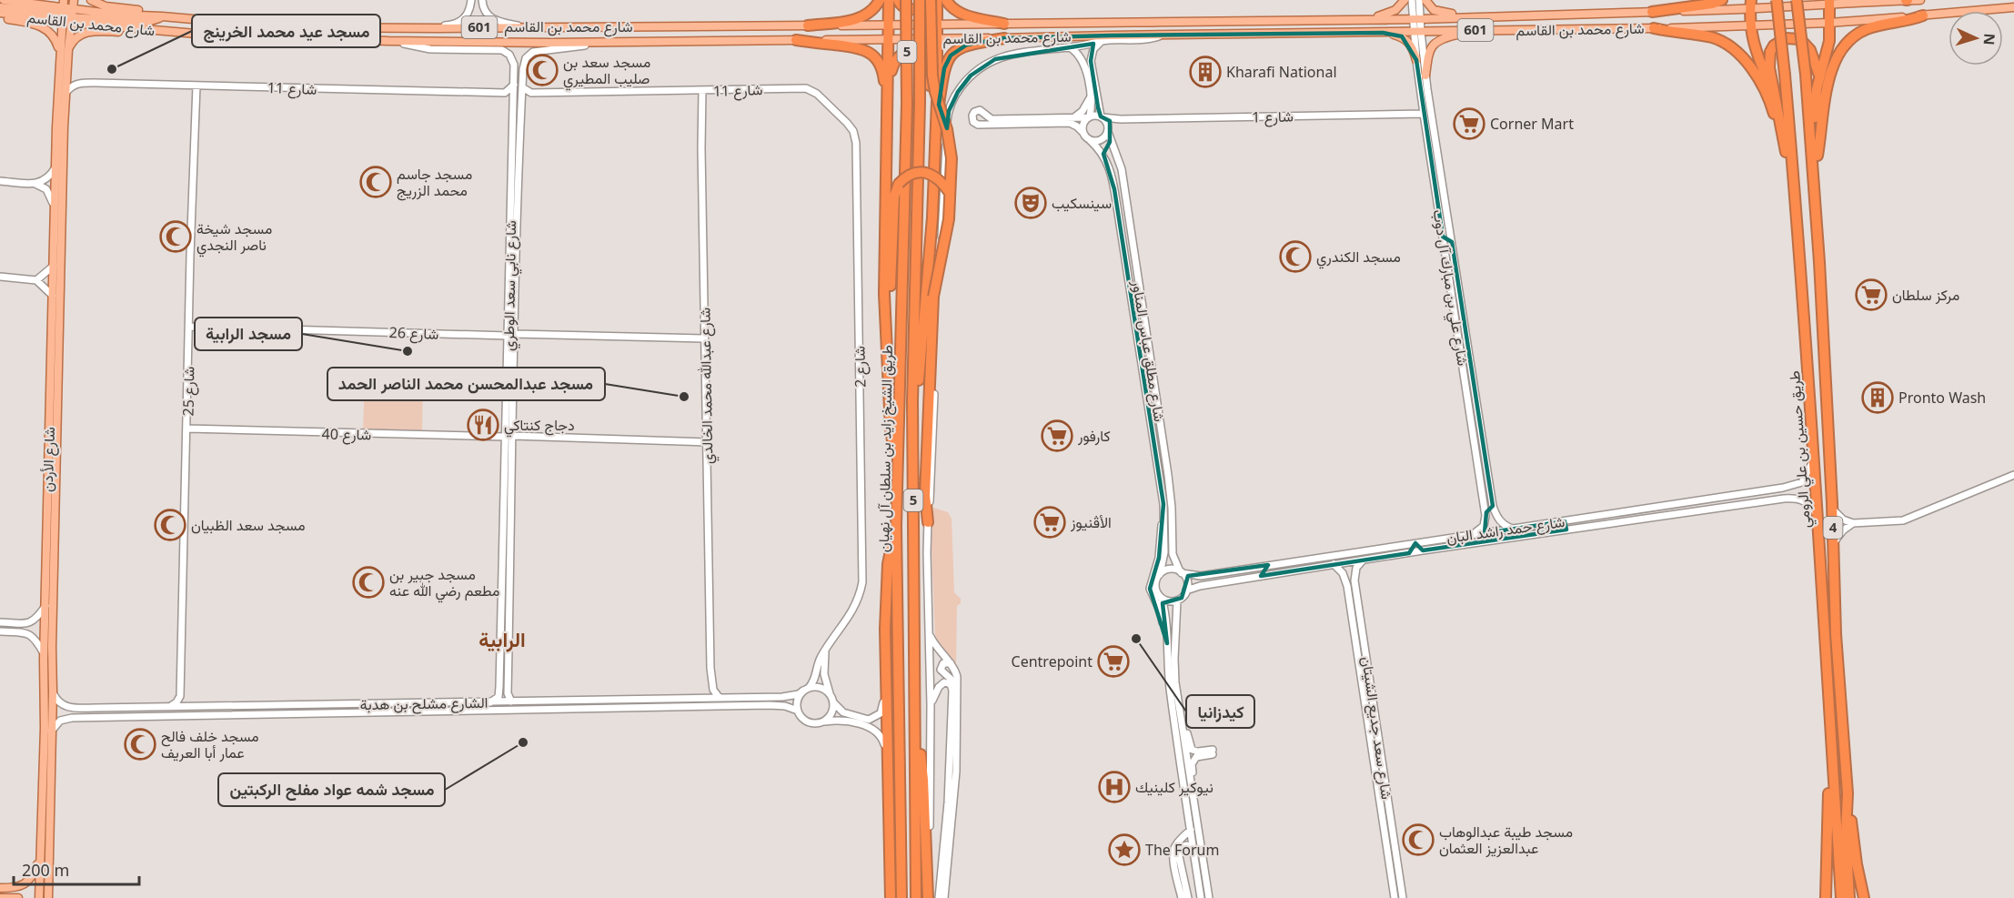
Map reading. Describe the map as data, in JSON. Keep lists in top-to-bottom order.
{
  "streets": {
    "highway": [
      "5",
      "طريق الشيخ زايد بن سلطان آل نهيان",
      "طريق حسين بن علي الرومي",
      "4"
    ],
    "main road": ["شارع محمد بن القاسم", "601", "شارع الأردن"],
    "street": [
      "شارع 11",
      "شارع 1",
      "شارع نابي سعد الوطري",
      "شارع علي بن مبارك آل دوب",
      "شارع 26",
      "شارع مطلق عباس المناور",
      "شارع 2",
      "شارع عبدالله محمد الخالدي",
      "شارع 25",
      "شارع 40",
      "شارع حمد راشد البان",
      "الشارع مشلح بن هدبة",
      "شارع سعد جديع الشيتان"
    ]
  },
  "crossings": [
    ["شارع محمد بن القاسم", "شارع نابي سعد الوطري"],
    ["شارع محمد بن القاسم", "شارع علي بن مبارك آل دوب"],
    ["شارع محمد بن القاسم", "شارع الأردن"],
    ["شارع 11", "شارع 2"],
    ["شارع 11", "شارع عبدالله محمد الخالدي"],
    ["شارع 11", "شارع 25"],
    ["شارع 1", "شارع علي بن مبارك آل دوب"],
    ["شارع 1", "شارع مطلق عباس المناور"],
    ["شارع نابي سعد الوطري", "شارع 26"],
    ["شارع نابي سعد الوطري", "شارع 40"],
    ["شارع نابي سعد الوطري", "الشارع مشلح بن هدبة"],
    ["شارع علي بن مبارك آل دوب", "شارع حمد راشد البان"],
    ["شارع 26", "شارع عبدالله محمد الخالدي"],
    ["شارع 26", "شارع 25"],
    ["شارع مطلق عباس المناور", "شارع حمد راشد البان"],
    ["شارع 2", "الشارع مشلح بن هدبة"],
    ["شارع عبدالله محمد الخالدي", "الشارع مشلح بن هدبة"],
    ["شارع 25", "شارع 40"],
    ["طريق حسين بن علي الرومي", "شارع حمد راشد البان"],
    ["شارع حمد راشد البان", "شارع سعد جديع الشيتان"]
  ],
  "districts": ["الرابية"],
  "places": {
    "other": [
      "مسجد عيد محمد الخرينج",
      "مسجد الرابية",
      "مسجد عبدالمحسن محمد الناصر الحمد",
      "كيدزانيا",
      "مسجد شمه عواد مفلح الركبتين"
    ],
    "mosque": [
      "مسجد سعد بن صليب المطيري",
      "مسجد جاسم محمد الزريج",
      "مسجد شيخة ناصر النجدي",
      "مسجد الكندري",
      "مسجد سعد الظبيان",
      "مسجد جبير بن مطعم رضي الله عنه",
      "مسجد خلف فالح عمار أبا العريف",
      "مسجد طيبة عبدالوهاب عبدالعزيز العثمان"
    ],
    "building": ["Kharafi National", "Pronto Wash"],
    "supermarket": [
      "Corner Mart",
      "مركز سلطان",
      "كارفور",
      "الأڤنيوز",
      "Centrepoint"
    ],
    "theatre": ["سينسكيب"],
    "restaurant": ["دجاج كنتاكي"],
    "hospital": ["نيوكير كلينيك"],
    "place": ["The Forum"]
  },
  "scale_bar": "200 m",
  "north": "right"
}
